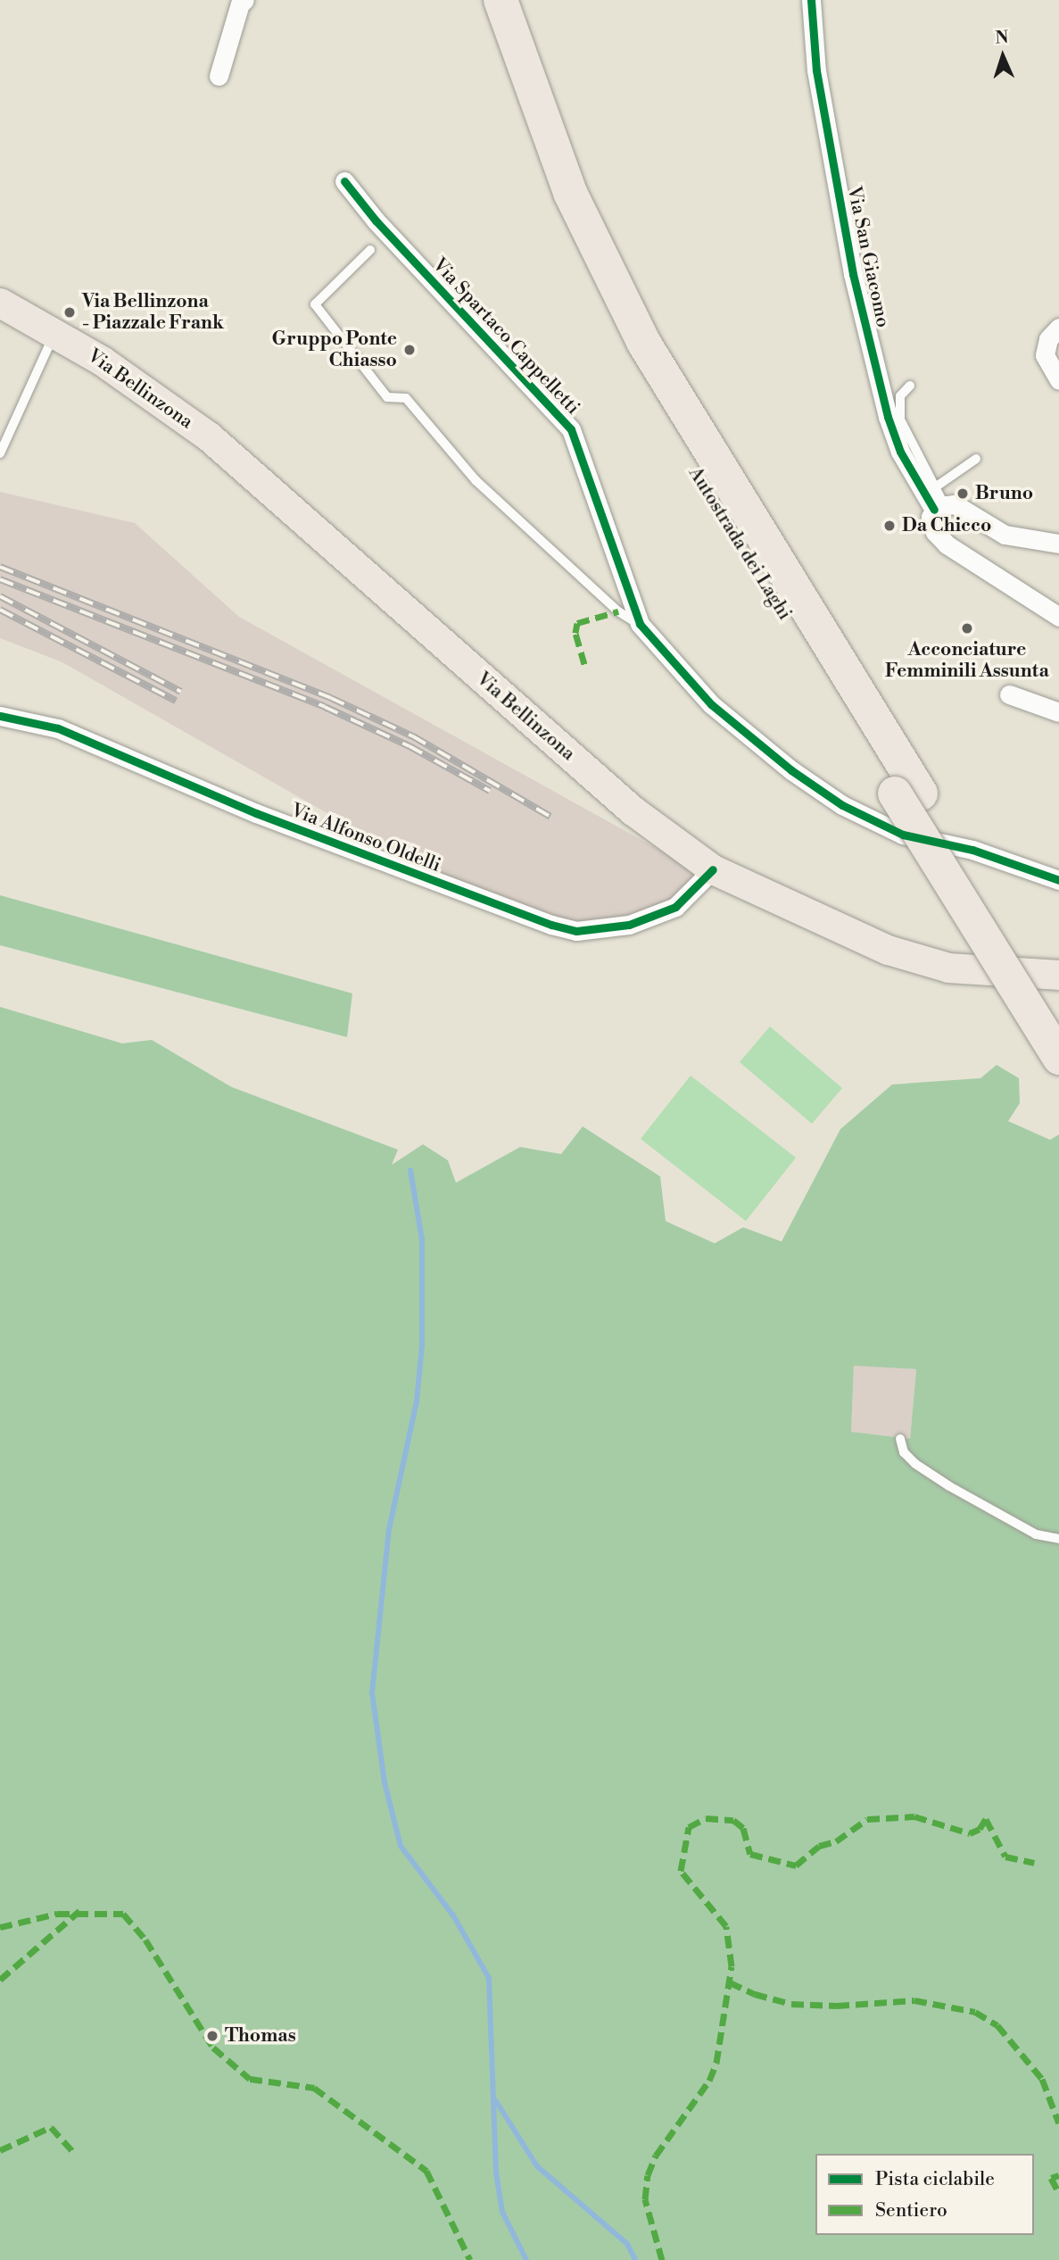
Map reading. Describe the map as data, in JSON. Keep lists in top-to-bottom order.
{
  "streets": {
    "highway": ["Autostrada dei Laghi"],
    "main road": ["Via Bellinzona"],
    "street": ["Via San Giacomo", "Via Spartaco Cappelletti", "Via Alfonso Oldelli"]
  },
  "crossings": [
    ["Via Bellinzona", "Via Alfonso Oldelli"]
  ],
  "places": [
    "Via Bellinzona - Piazzale Frank",
    "Gruppo Ponte Chiasso",
    "Bruno",
    "Da Chicco",
    "Acconciature Femminili Assunta",
    "Thomas"
  ],
  "legend": ["Pista ciclabile", "Sentiero"],
  "north": "top"
}
